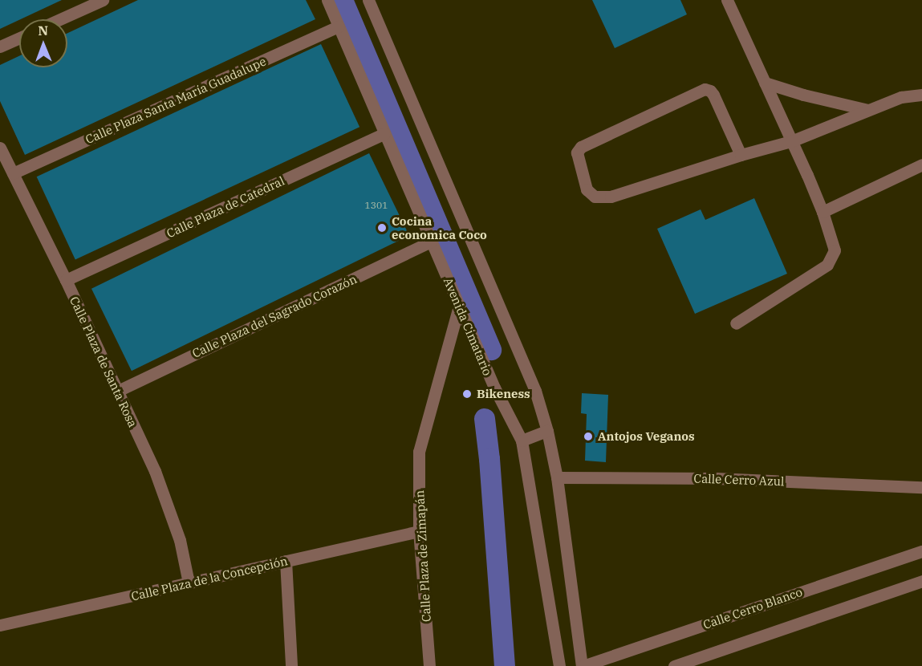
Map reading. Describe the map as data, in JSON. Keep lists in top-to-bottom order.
{
  "streets": {
    "street": [
      "Calle Plaza Santa María Guadalupe",
      "Calle Plaza de Catedral",
      "Calle Plaza del Sagrado Corazón",
      "Avenida Cimatario",
      "Calle Plaza de Santa Rosa",
      "Calle Cerro Azul",
      "Calle Plaza de Zimapán",
      "Calle Plaza de la Concepción",
      "Calle Cerro Blanco"
    ]
  },
  "crossings": [
    ["Calle Plaza Santa María Guadalupe", "Avenida Cimatario"],
    ["Calle Plaza Santa María Guadalupe", "Calle Plaza de Santa Rosa"],
    ["Calle Plaza de Catedral", "Avenida Cimatario"],
    ["Calle Plaza de Catedral", "Calle Plaza de Santa Rosa"],
    ["Calle Plaza del Sagrado Corazón", "Avenida Cimatario"],
    ["Calle Plaza del Sagrado Corazón", "Calle Plaza de Santa Rosa"],
    ["Avenida Cimatario", "Calle Plaza de Zimapán"],
    ["Calle Plaza de Santa Rosa", "Calle Plaza de la Concepción"],
    ["Calle Plaza de Zimapán", "Calle Plaza de la Concepción"]
  ],
  "places": ["Cocina economica Coco", "Bikeness", "Antojos Veganos"],
  "house_numbers": ["1301"],
  "north": "top"
}
